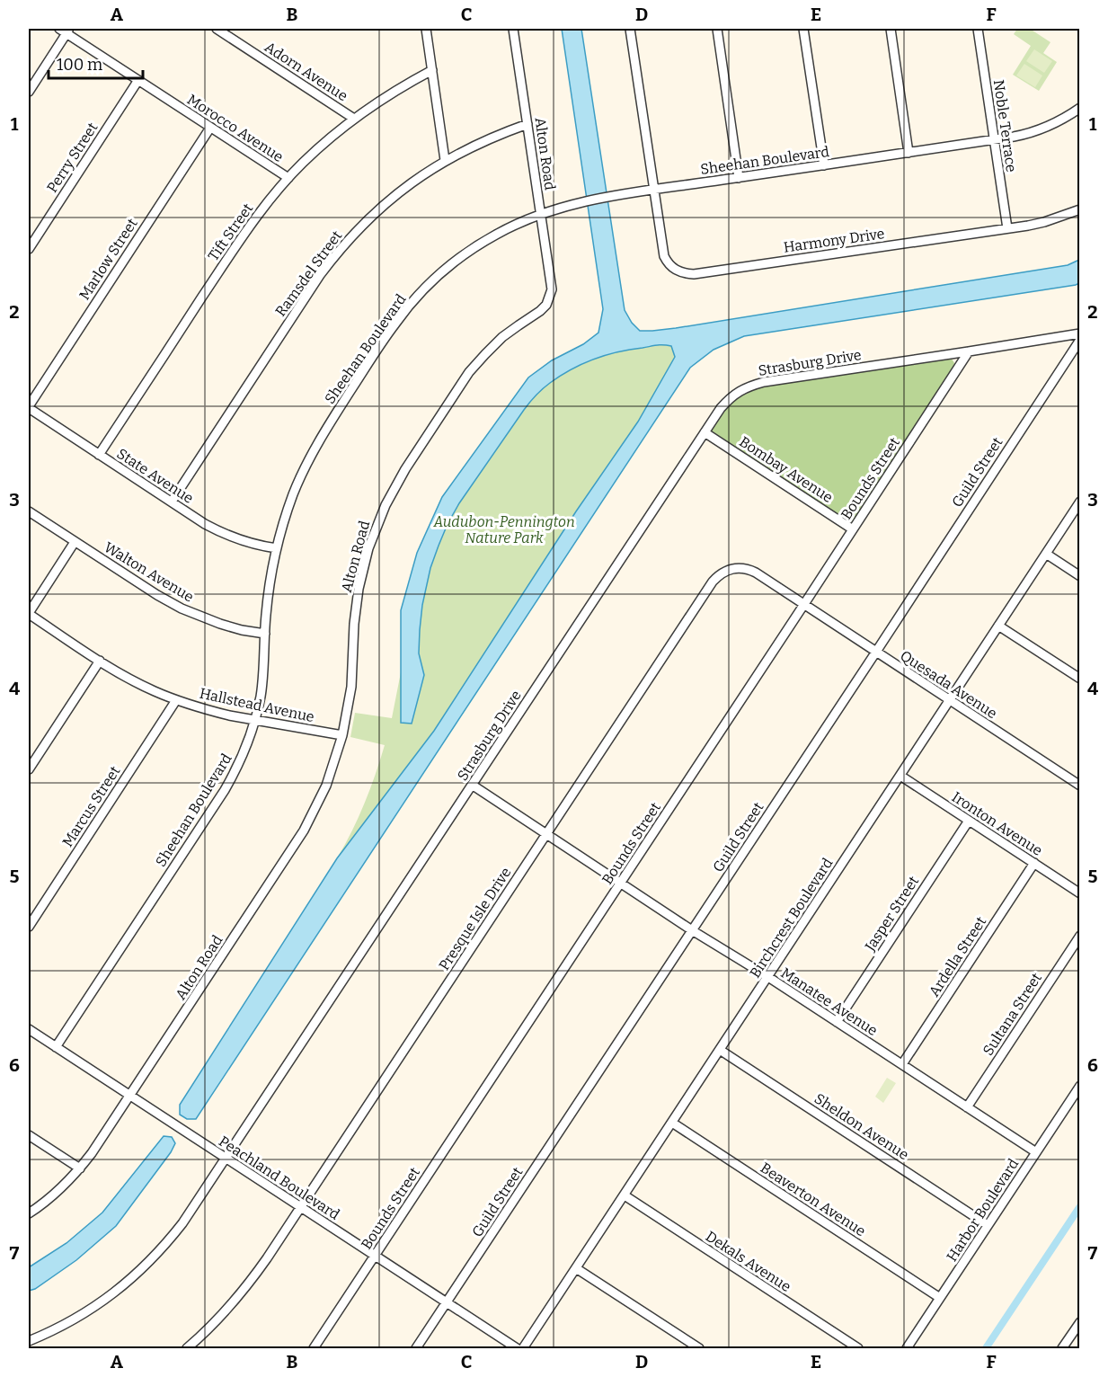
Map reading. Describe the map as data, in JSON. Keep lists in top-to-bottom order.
{
  "streets": {
    "street": [
      "Adorn Avenue",
      "Noble Terrace",
      "Morocco Avenue",
      "Alton Road",
      "Perry Street",
      "Sheehan Boulevard",
      "Tift Street",
      "Harmony Drive",
      "Marlow Street",
      "Ramsdel Street",
      "Strasburg Drive",
      "Bombay Avenue",
      "Guild Street",
      "State Avenue",
      "Bounds Street",
      "Walton Avenue",
      "Quesada Avenue",
      "Hallstead Avenue",
      "Marcus Street",
      "Ironton Avenue",
      "Jasper Street",
      "Birchcrest Boulevard",
      "Presque Isle Drive",
      "Ardella Street",
      "Manatee Avenue",
      "Sultana Street",
      "Sheldon Avenue",
      "Peachland Boulevard",
      "Beaverton Avenue",
      "Harbor Boulevard",
      "Dekals Avenue"
    ]
  },
  "crossings": [
    ["Adorn Avenue", "Tift Street"],
    ["Noble Terrace", "Sheehan Boulevard"],
    ["Noble Terrace", "Harmony Drive"],
    ["Morocco Avenue", "Perry Street"],
    ["Morocco Avenue", "Tift Street"],
    ["Morocco Avenue", "Marlow Street"],
    ["Alton Road", "Sheehan Boulevard"],
    ["Alton Road", "Ramsdel Street"],
    ["Alton Road", "Hallstead Avenue"],
    ["Alton Road", "Peachland Boulevard"],
    ["Sheehan Boulevard", "Harmony Drive"],
    ["Sheehan Boulevard", "State Avenue"],
    ["Sheehan Boulevard", "Walton Avenue"],
    ["Sheehan Boulevard", "Hallstead Avenue"],
    ["Sheehan Boulevard", "Peachland Boulevard"],
    ["Tift Street", "State Avenue"],
    ["Marlow Street", "State Avenue"],
    ["Ramsdel Street", "State Avenue"],
    ["Strasburg Drive", "Bombay Avenue"],
    ["Strasburg Drive", "Bounds Street"],
    ["Strasburg Drive", "Manatee Avenue"],
    ["Strasburg Drive", "Peachland Boulevard"],
    ["Bombay Avenue", "Bounds Street"],
    ["Guild Street", "Quesada Avenue"],
    ["Guild Street", "Manatee Avenue"],
    ["Guild Street", "Peachland Boulevard"],
    ["Bounds Street", "Quesada Avenue"],
    ["Bounds Street", "Presque Isle Drive"],
    ["Bounds Street", "Manatee Avenue"],
    ["Bounds Street", "Peachland Boulevard"],
    ["Quesada Avenue", "Birchcrest Boulevard"],
    ["Quesada Avenue", "Presque Isle Drive"],
    ["Hallstead Avenue", "Marcus Street"],
    ["Ironton Avenue", "Jasper Street"],
    ["Ironton Avenue", "Birchcrest Boulevard"],
    ["Ironton Avenue", "Ardella Street"],
    ["Jasper Street", "Manatee Avenue"],
    ["Birchcrest Boulevard", "Manatee Avenue"],
    ["Birchcrest Boulevard", "Sheldon Avenue"],
    ["Birchcrest Boulevard", "Beaverton Avenue"],
    ["Birchcrest Boulevard", "Dekals Avenue"],
    ["Presque Isle Drive", "Manatee Avenue"],
    ["Presque Isle Drive", "Peachland Boulevard"],
    ["Ardella Street", "Manatee Avenue"],
    ["Manatee Avenue", "Sultana Street"],
    ["Manatee Avenue", "Harbor Boulevard"],
    ["Sheldon Avenue", "Harbor Boulevard"],
    ["Beaverton Avenue", "Harbor Boulevard"]
  ],
  "parks": ["Audubon-Pennington Nature Park"],
  "scale_bar": "100 m",
  "grid": {
    "columns": [
      "A",
      "B",
      "C",
      "D",
      "E",
      "F"
    ],
    "rows": [
      "1",
      "2",
      "3",
      "4",
      "5",
      "6",
      "7"
    ]
  }
}
